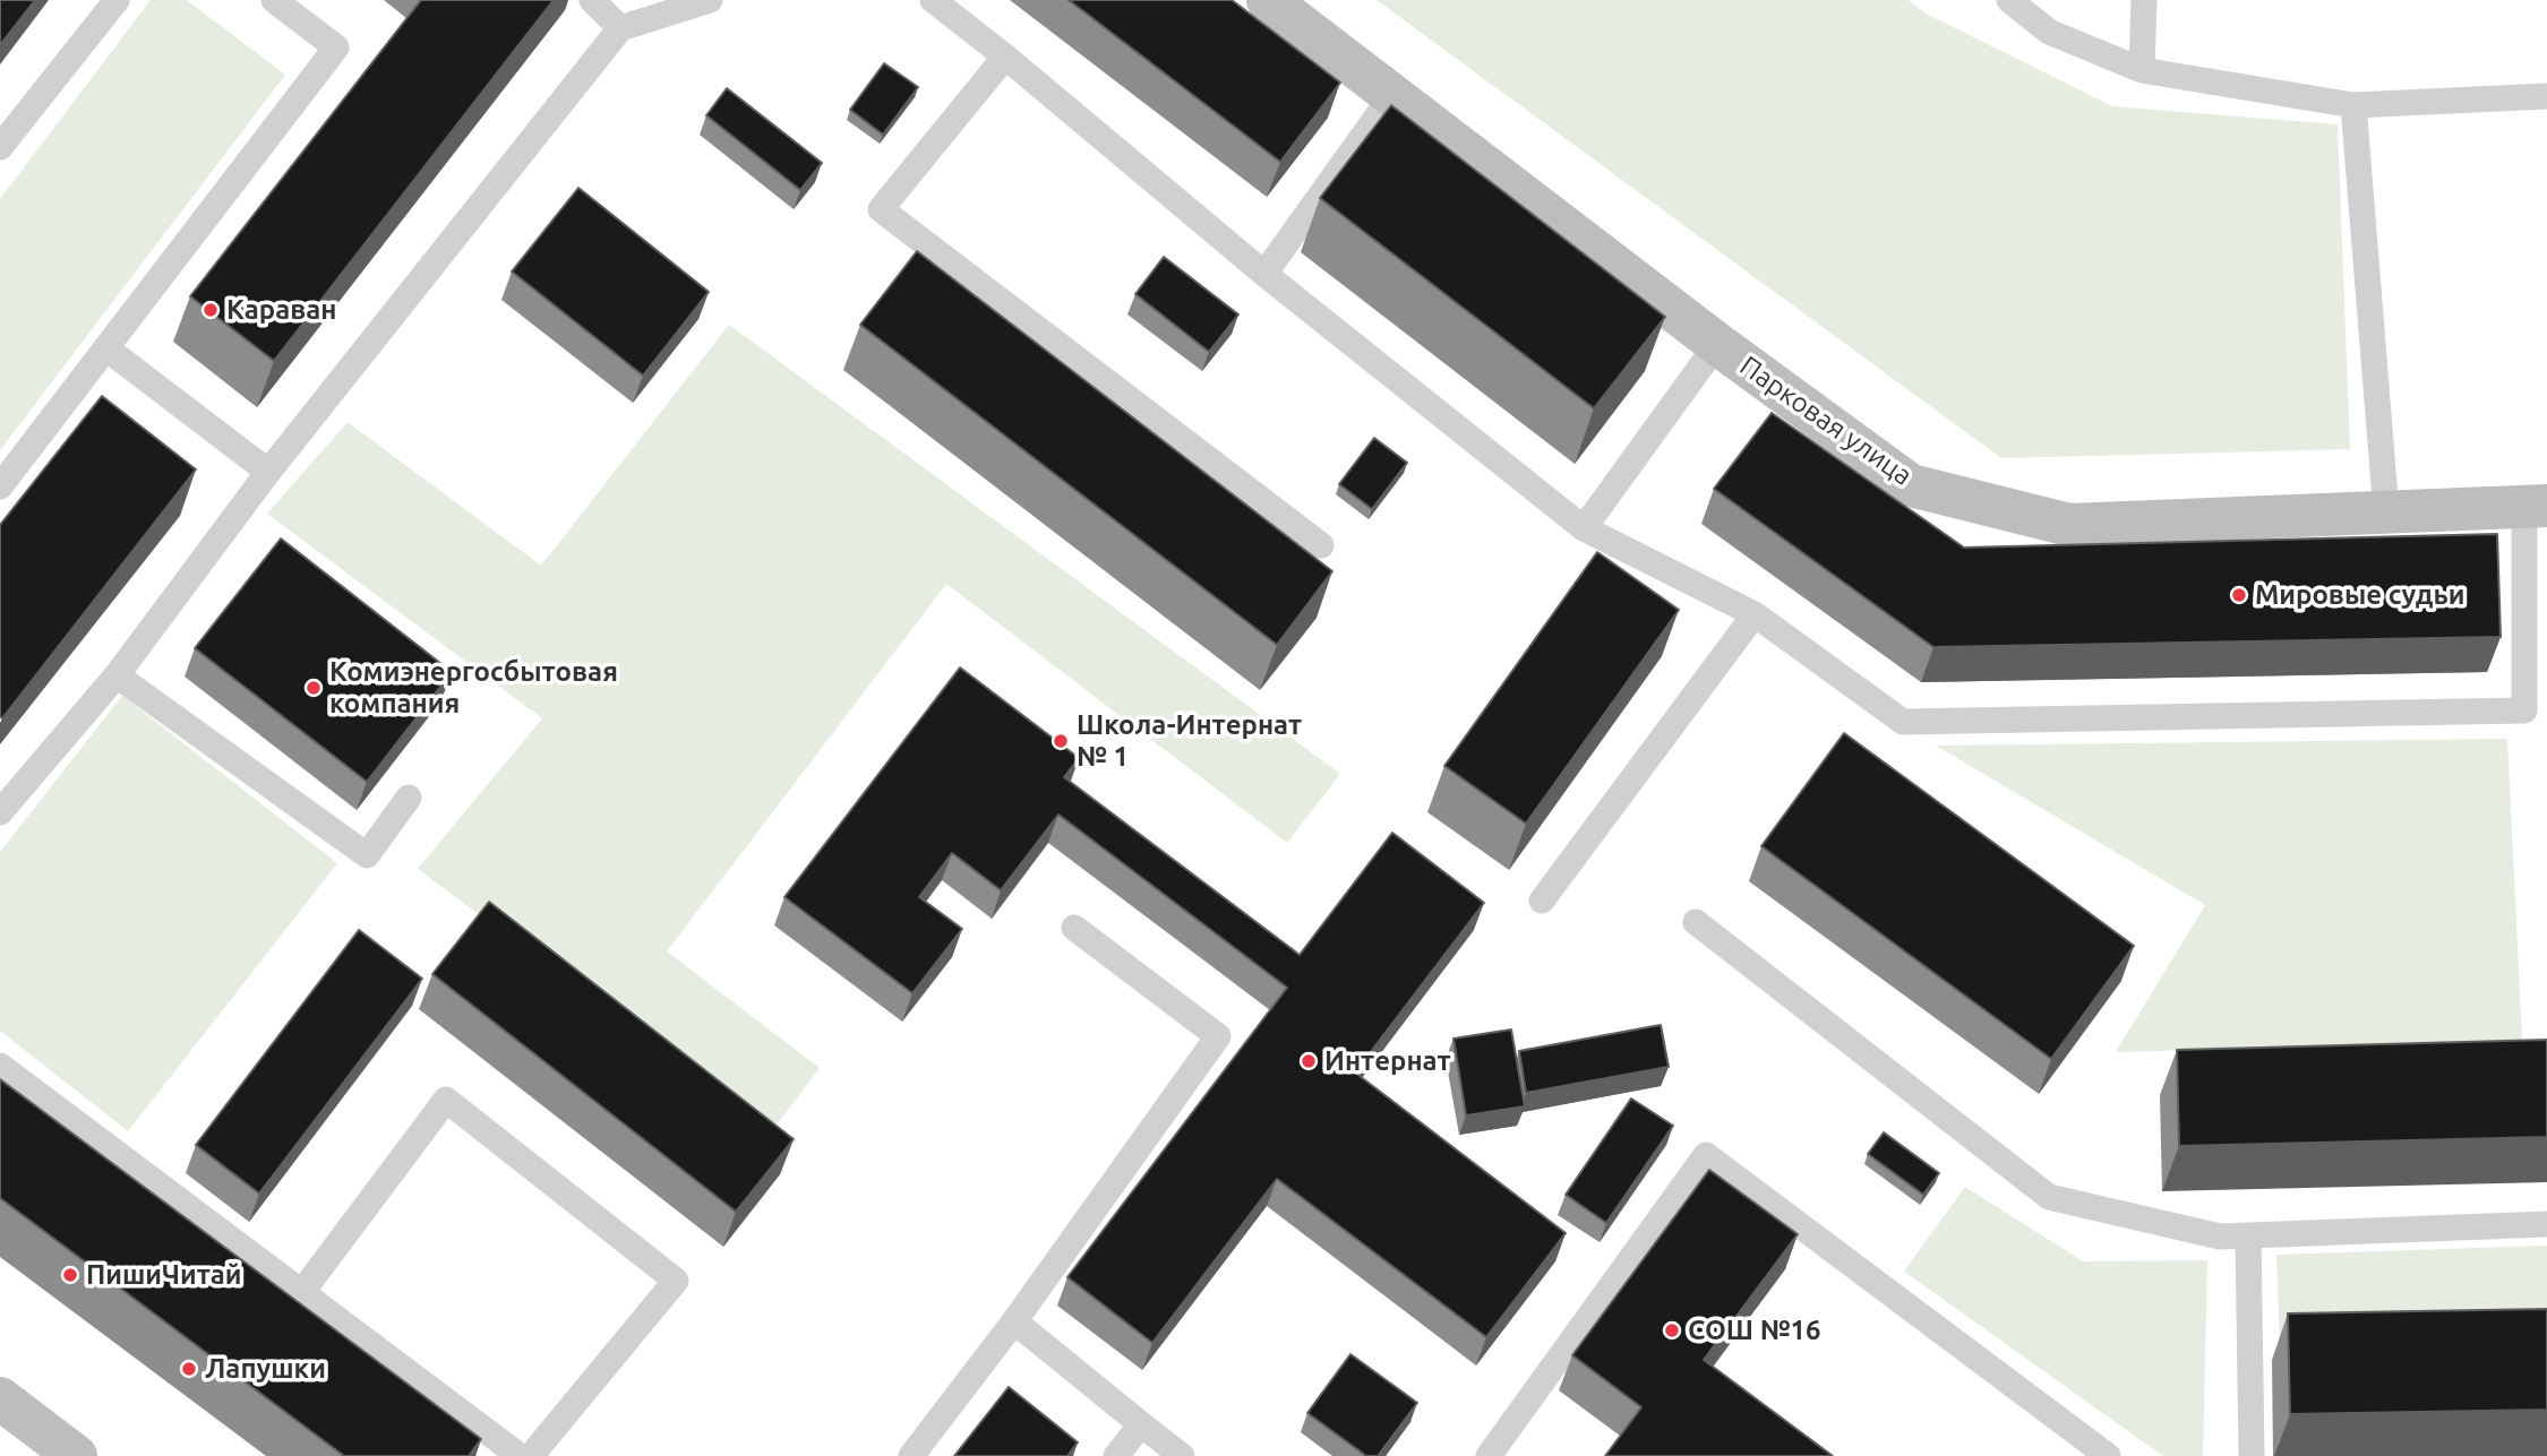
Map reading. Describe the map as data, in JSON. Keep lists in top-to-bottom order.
{
  "streets": {
    "street": ["Парковая улица"]
  },
  "places": [
    "Караван",
    "Мировые судьи",
    "Комиэнергосбытовая компания",
    "Школа-Интернат № 1",
    "Интернат",
    "ПишиЧитай",
    "СОШ №16",
    "Лапушки"
  ]
}
